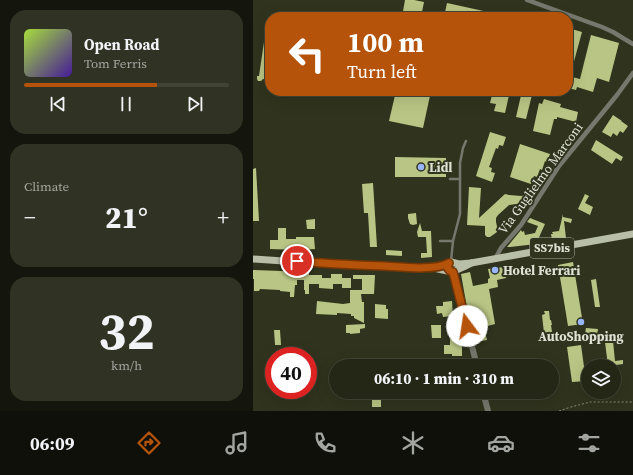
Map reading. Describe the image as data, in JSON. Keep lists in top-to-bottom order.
{
  "streets": {
    "main road": ["SS7bis"],
    "street": ["Via Guglielmo Marconi"]
  },
  "crossings": [
    ["Via Guglielmo Marconi", "SS7bis"]
  ],
  "places": ["Lidl", "Hotel Ferrari", "AutoShopping"],
  "page": {
    "turn": ["100 m", "Turn left"],
    "song": ["Open Road", "Tom Ferris"],
    "tile": [
      "Climate",
      ["32", "km/h"]
    ],
    "heat": ["−", "21°", "+"],
    "limit": "40",
    "trip": "06:10 · 1 min · 310 m",
    "tabs": "06:09"
  }
}
